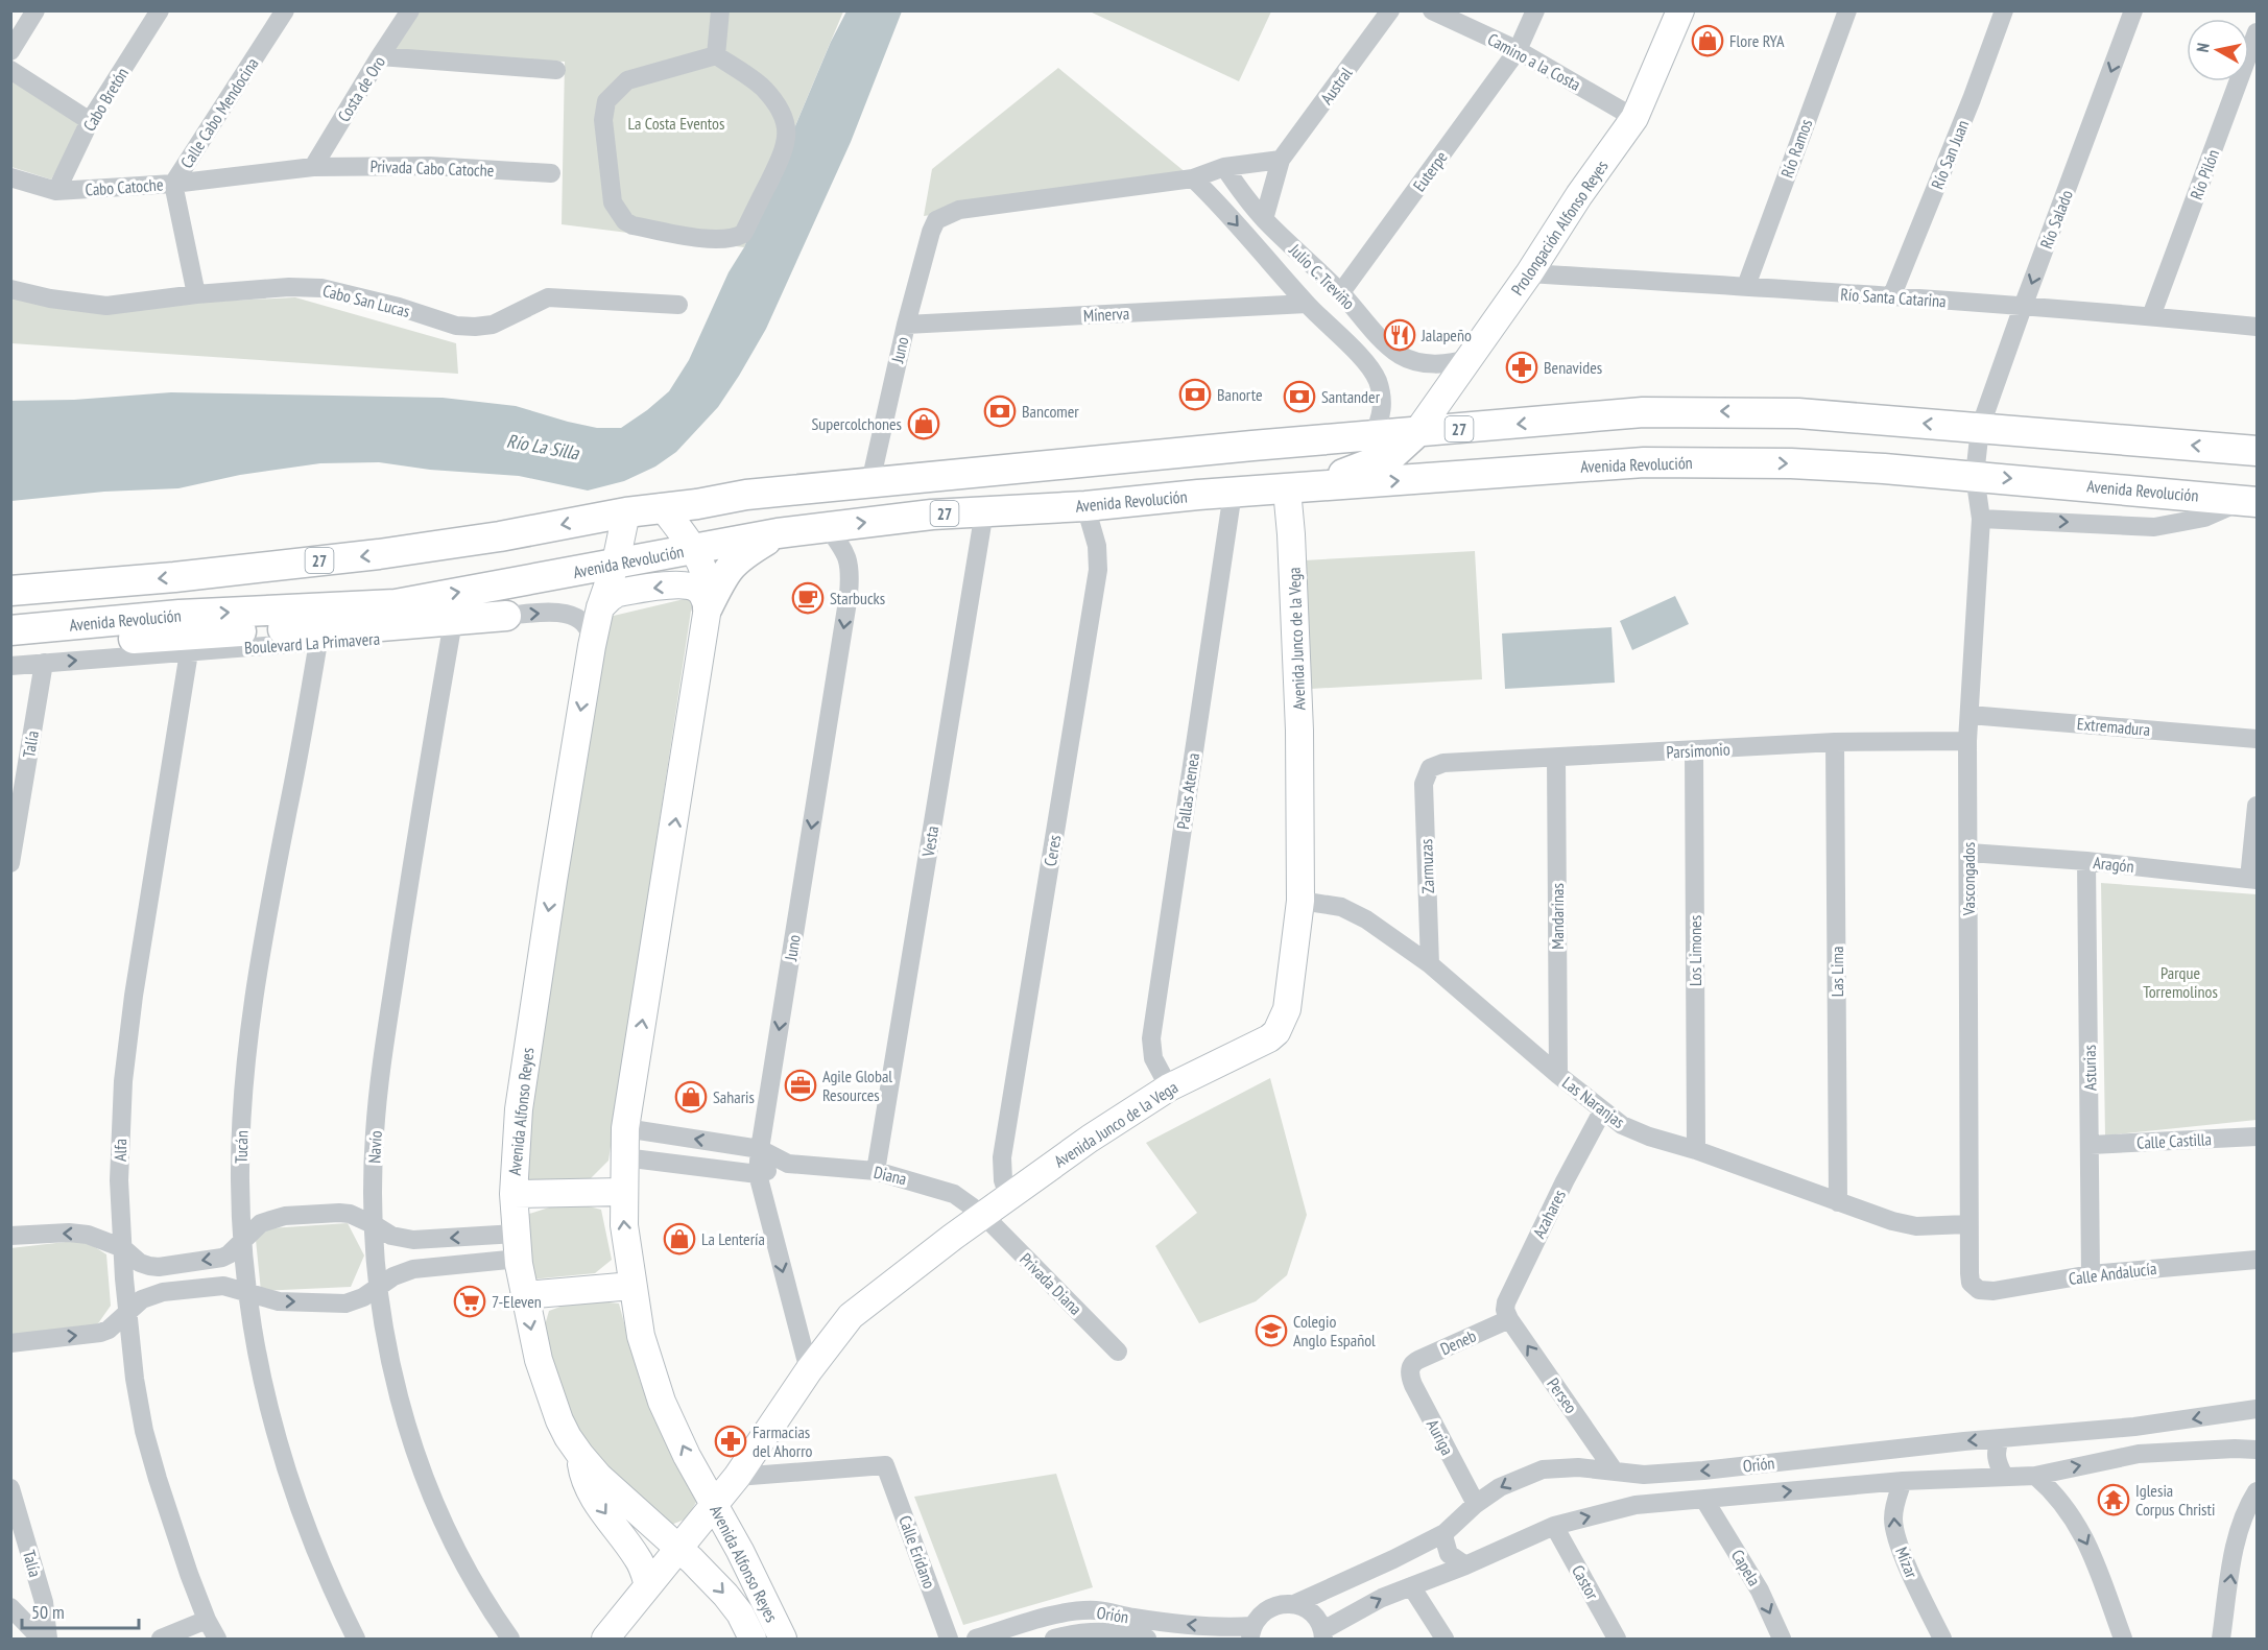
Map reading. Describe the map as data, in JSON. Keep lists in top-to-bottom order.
{
  "streets": {
    "main road": [
      "Prolongación Alfonso Reyes",
      "27",
      "Avenida Revolución",
      "Avenida Junco de la Vega",
      "Avenida Alfonso Reyes"
    ],
    "street": [
      "Camino a la Costa",
      "Austral",
      "Costa de Oro",
      "Cabo Bretón",
      "Calle Cabo Mendocina",
      "Río Ramos",
      "Río San Juan",
      "Privada Cabo Catoche",
      "Euterpe",
      "Río Pilón",
      "Cabo Catoche",
      "Río Salado",
      "Julio C. Treviño",
      "Río Santa Catarina",
      "Cabo San Lucas",
      "Minerva",
      "Juno",
      "Boulevard La Primavera",
      "Extremadura",
      "Talía",
      "Parsimonio",
      "Pallas Atenea",
      "Vesta",
      "Ceres",
      "Aragón",
      "Zarmuzas",
      "Vascongados",
      "Mandarinas",
      "Los Limones",
      "Las Lima",
      "Asturias",
      "Las Naranjas",
      "Calle Castilla",
      "Tucán",
      "Navío",
      "Alfa",
      "Diana",
      "Azahares",
      "Calle Andalucía",
      "Privada Diana",
      "Deneb",
      "Perseo",
      "Auriga",
      "Orión",
      "Calle Erídano",
      "Mizar",
      "Capela",
      "Castor"
    ]
  },
  "crossings": [
    ["Camino a la Costa", "Euterpe"],
    ["Camino a la Costa", "Prolongación Alfonso Reyes"],
    ["Austral", "Julio C. Treviño"],
    ["Costa de Oro", "Privada Cabo Catoche"],
    ["Costa de Oro", "Cabo Catoche"],
    ["Cabo Bretón", "Cabo Catoche"],
    ["Calle Cabo Mendocina", "Cabo Catoche"],
    ["Calle Cabo Mendocina", "Cabo San Lucas"],
    ["Río Ramos", "Río Santa Catarina"],
    ["Río San Juan", "Río Santa Catarina"],
    ["Privada Cabo Catoche", "Cabo Catoche"],
    ["Euterpe", "Julio C. Treviño"],
    ["Río Pilón", "Río Santa Catarina"],
    ["Río Salado", "Río Santa Catarina"],
    ["Río Salado", "27"],
    ["Río Salado", "Avenida Revolución"],
    ["Río Salado", "Vascongados"],
    ["Prolongación Alfonso Reyes", "Julio C. Treviño"],
    ["Prolongación Alfonso Reyes", "Río Santa Catarina"],
    ["Prolongación Alfonso Reyes", "27"],
    ["Julio C. Treviño", "Minerva"],
    ["Julio C. Treviño", "Juno"],
    ["Julio C. Treviño", "27"],
    ["Minerva", "Juno"],
    ["Juno", "27"],
    ["Juno", "Avenida Revolución"],
    ["Juno", "Avenida Junco de la Vega"],
    ["Juno", "Diana"],
    ["27", "Avenida Alfonso Reyes"],
    ["Avenida Revolución", "Avenida Junco de la Vega"],
    ["Avenida Revolución", "Pallas Atenea"],
    ["Avenida Revolución", "Vesta"],
    ["Avenida Revolución", "Ceres"],
    ["Avenida Revolución", "Vascongados"],
    ["Avenida Revolución", "Avenida Alfonso Reyes"],
    ["Avenida Junco de la Vega", "Pallas Atenea"],
    ["Avenida Junco de la Vega", "Ceres"],
    ["Avenida Junco de la Vega", "Las Naranjas"],
    ["Avenida Junco de la Vega", "Avenida Alfonso Reyes"],
    ["Avenida Junco de la Vega", "Diana"],
    ["Avenida Junco de la Vega", "Privada Diana"],
    ["Avenida Junco de la Vega", "Calle Erídano"],
    ["Boulevard La Primavera", "Talía"],
    ["Boulevard La Primavera", "Avenida Alfonso Reyes"],
    ["Boulevard La Primavera", "Tucán"],
    ["Boulevard La Primavera", "Navío"],
    ["Boulevard La Primavera", "Alfa"],
    ["Extremadura", "Vascongados"],
    ["Parsimonio", "Zarmuzas"],
    ["Parsimonio", "Vascongados"],
    ["Parsimonio", "Mandarinas"],
    ["Parsimonio", "Los Limones"],
    ["Parsimonio", "Las Lima"],
    ["Vesta", "Diana"],
    ["Aragón", "Vascongados"],
    ["Aragón", "Asturias"],
    ["Zarmuzas", "Las Naranjas"],
    ["Vascongados", "Las Naranjas"],
    ["Vascongados", "Calle Andalucía"],
    ["Mandarinas", "Las Naranjas"],
    ["Los Limones", "Las Naranjas"],
    ["Las Lima", "Las Naranjas"],
    ["Asturias", "Calle Castilla"],
    ["Asturias", "Calle Andalucía"],
    ["Las Naranjas", "Azahares"],
    ["Avenida Alfonso Reyes", "Diana"],
    ["Tucán", "Navío"],
    ["Diana", "Privada Diana"],
    ["Azahares", "Deneb"],
    ["Azahares", "Perseo"],
    ["Deneb", "Perseo"],
    ["Deneb", "Auriga"],
    ["Perseo", "Orión"],
    ["Auriga", "Orión"],
    ["Orión", "Mizar"],
    ["Orión", "Capela"],
    ["Orión", "Castor"]
  ],
  "one_way": [
    "Río Salado",
    "Juno",
    "Boulevard La Primavera",
    "Perseo",
    "Mizar",
    "Capela"
  ],
  "water": ["Río La Silla"],
  "parks": ["La Costa Eventos", "Parque Torremolinos"],
  "places": {
    "shop": [
      "Flore RYA",
      "Supercolchones",
      "Saharis",
      "La Lentería"
    ],
    "restaurant": ["Jalapeño"],
    "pharmacy": ["Benavides", "Farmacias del Ahorro"],
    "bank": ["Banorte", "Santander", "Bancomer"],
    "cafe": ["Starbucks"],
    "office": ["Agile Global Resources"],
    "supermarket": ["7-Eleven"],
    "school or university": ["Colegio Anglo Español"],
    "temple": ["Iglesia Corpus Christi"]
  },
  "scale_bar": "50 m",
  "north": "left"
}
